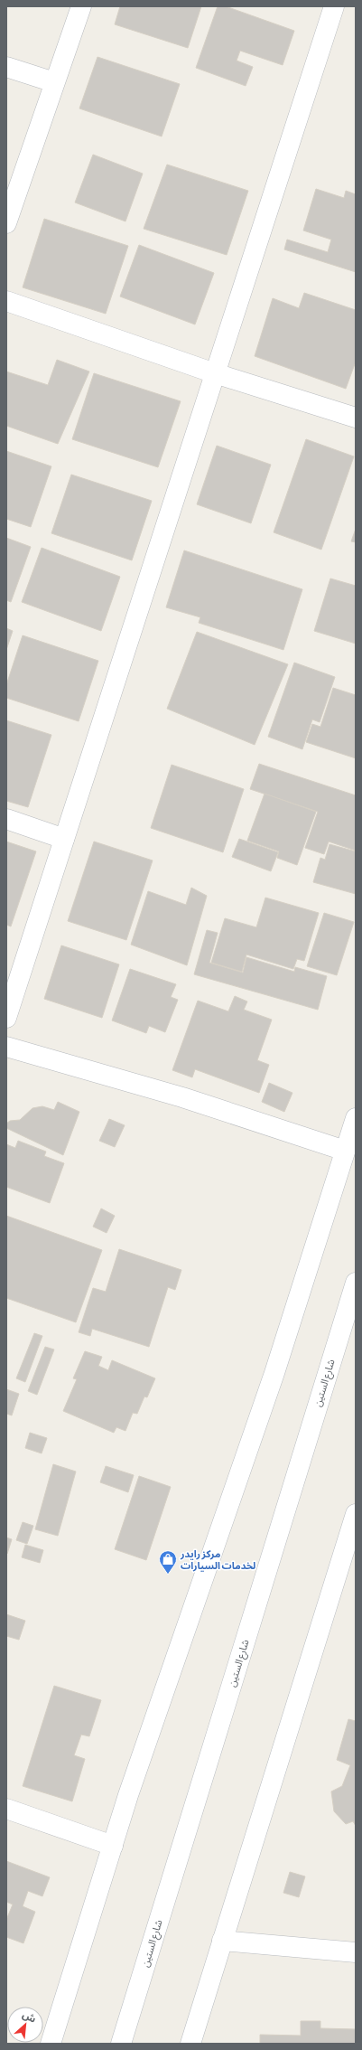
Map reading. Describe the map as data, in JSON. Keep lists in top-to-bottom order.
{
  "streets": {
    "street": ["شارع الستين"]
  },
  "places": {
    "shop": ["مركز رايدر لخدمات السيارات"]
  },
  "north": "top right"
}
